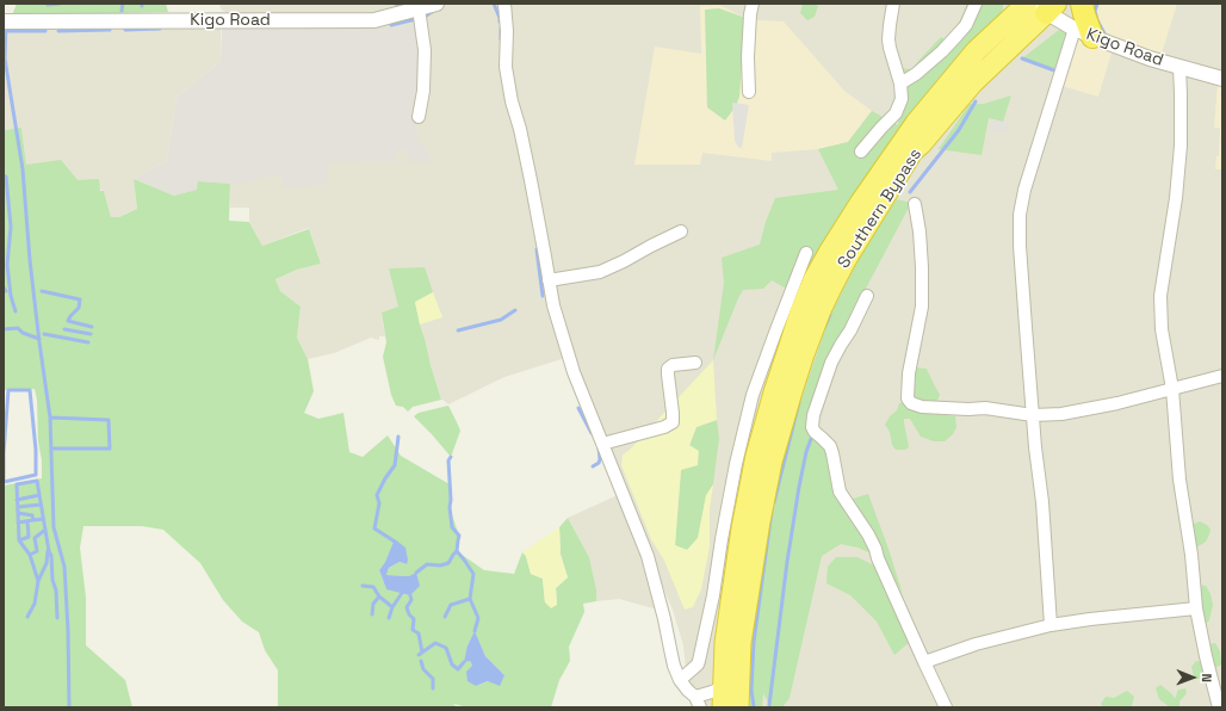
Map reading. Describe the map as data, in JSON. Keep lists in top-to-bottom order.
{
  "streets": {
    "highway": ["Southern Bypass"],
    "street": ["Kigo Road"]
  },
  "crossings": [
    ["Kigo Road", "Southern Bypass"]
  ],
  "north": "right"
}
